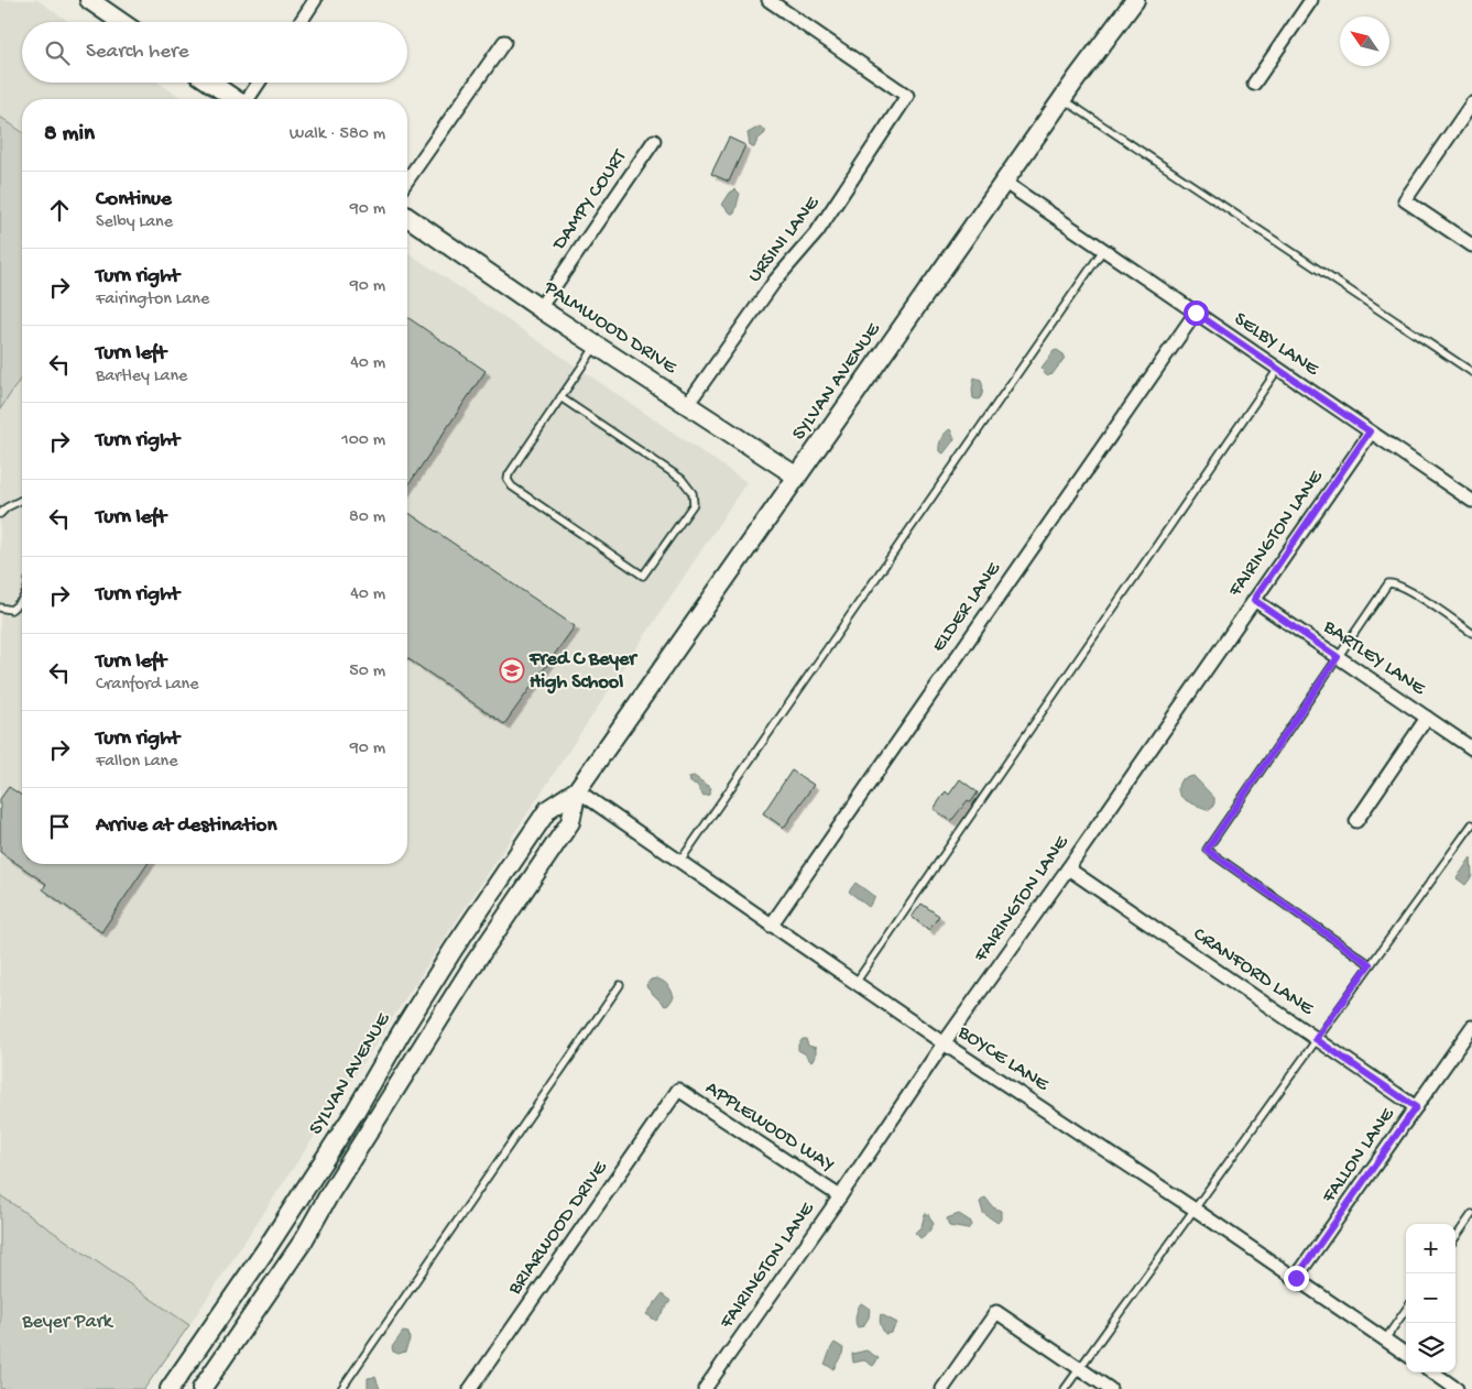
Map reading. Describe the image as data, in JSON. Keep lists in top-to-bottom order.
{
  "streets": {
    "main road": ["PALMWOOD DRIVE", "SYLVAN AVENUE"],
    "street": [
      "DAMPY COURT",
      "URSINI LANE",
      "SELBY LANE",
      "FAIRINGTON LANE",
      "ELDER LANE",
      "BARTLEY LANE",
      "CRANFORD LANE",
      "BOYCE LANE",
      "APPLEWOOD WAY",
      "FALLON LANE",
      "BRIARWOOD DRIVE"
    ]
  },
  "crossings": [
    ["DAMPY COURT", "PALMWOOD DRIVE"],
    ["URSINI LANE", "PALMWOOD DRIVE"],
    ["PALMWOOD DRIVE", "SYLVAN AVENUE"],
    ["SELBY LANE", "SYLVAN AVENUE"],
    ["SELBY LANE", "FAIRINGTON LANE"],
    ["SELBY LANE", "ELDER LANE"],
    ["SYLVAN AVENUE", "BOYCE LANE"],
    ["FAIRINGTON LANE", "BARTLEY LANE"],
    ["FAIRINGTON LANE", "CRANFORD LANE"],
    ["FAIRINGTON LANE", "BOYCE LANE"],
    ["FAIRINGTON LANE", "APPLEWOOD WAY"],
    ["ELDER LANE", "BOYCE LANE"],
    ["CRANFORD LANE", "FALLON LANE"],
    ["BOYCE LANE", "FALLON LANE"],
    ["APPLEWOOD WAY", "BRIARWOOD DRIVE"]
  ],
  "parks": ["Beyer Park"],
  "places": {
    "school or university": ["Fred C Beyer High School"]
  },
  "north": "top left",
  "page": {
    "search": "Search here",
    "heading": ["8 min", "Walk · 580 m"],
    "list": [
      ["Continue", "Selby Lane", "90 m"],
      ["Turn right", "Fairington Lane", "90 m"],
      ["Turn left", "Bartley Lane", "40 m"],
      ["Turn right", "100 m"],
      ["Turn left", "80 m"],
      ["Turn right", "40 m"],
      ["Turn left", "Cranford Lane", "50 m"],
      ["Turn right", "Fallon Lane", "90 m"],
      "Arrive at destination"
    ],
    "map_buttons": ["+", "−"]
  }
}
